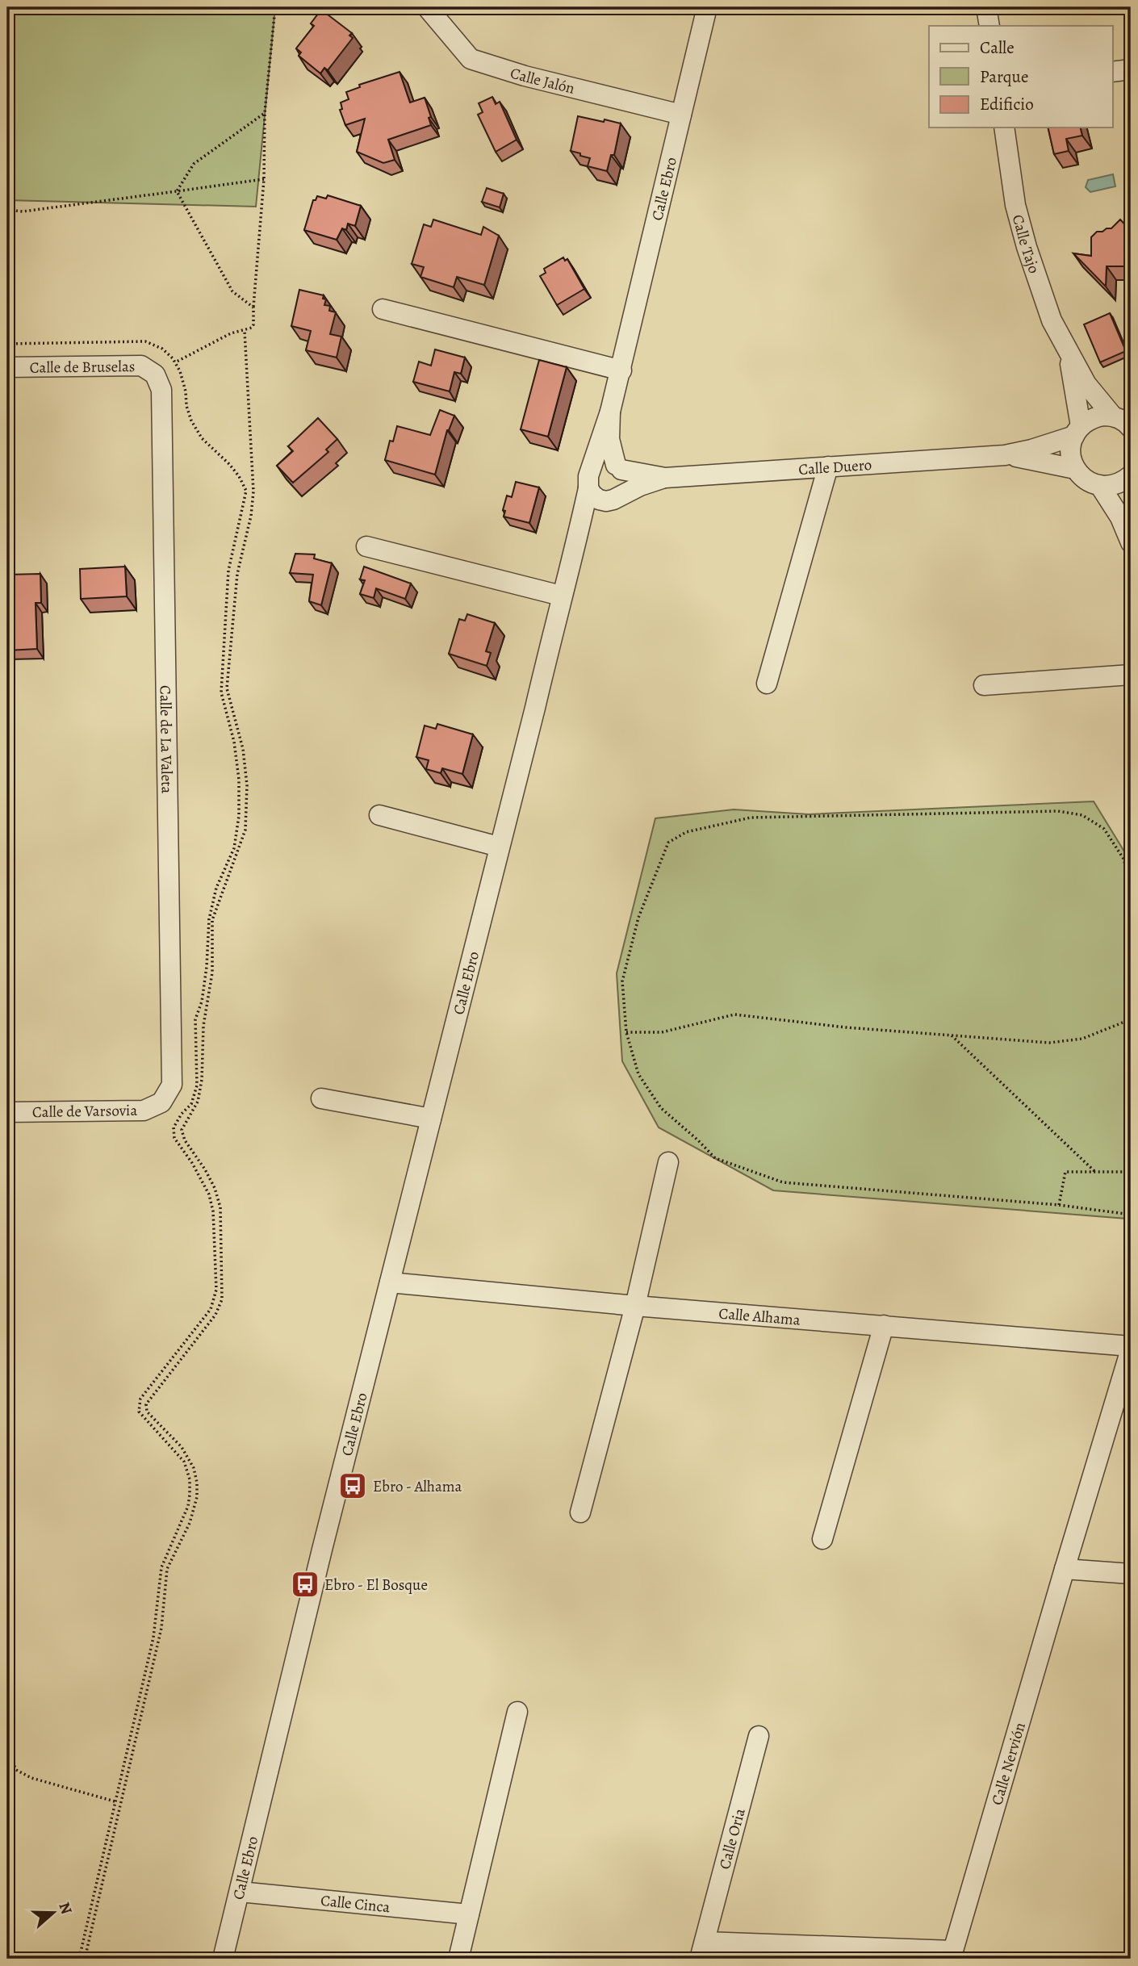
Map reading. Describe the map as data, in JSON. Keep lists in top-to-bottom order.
{
  "streets": {
    "street": [
      "Calle Jalón",
      "Calle Ebro",
      "Calle Tajo",
      "Calle de Bruselas",
      "Calle Duero",
      "Calle de La Valeta",
      "Calle de Varsovia",
      "Calle Alhama",
      "Calle Nervión",
      "Calle Oria",
      "Calle Cinca"
    ]
  },
  "crossings": [
    ["Calle Jalón", "Calle Ebro"],
    ["Calle Ebro", "Calle Duero"],
    ["Calle Ebro", "Calle Alhama"],
    ["Calle Ebro", "Calle Cinca"],
    ["Calle Tajo", "Calle Duero"],
    ["Calle de Bruselas", "Calle de La Valeta"],
    ["Calle de La Valeta", "Calle de Varsovia"],
    ["Calle Alhama", "Calle Nervión"],
    ["Calle Nervión", "Calle Oria"]
  ],
  "places": {
    "bus stop": ["Ebro - Alhama", "Ebro - El Bosque"]
  },
  "legend": ["Calle", "Parque", "Edificio"],
  "north": "right"
}
